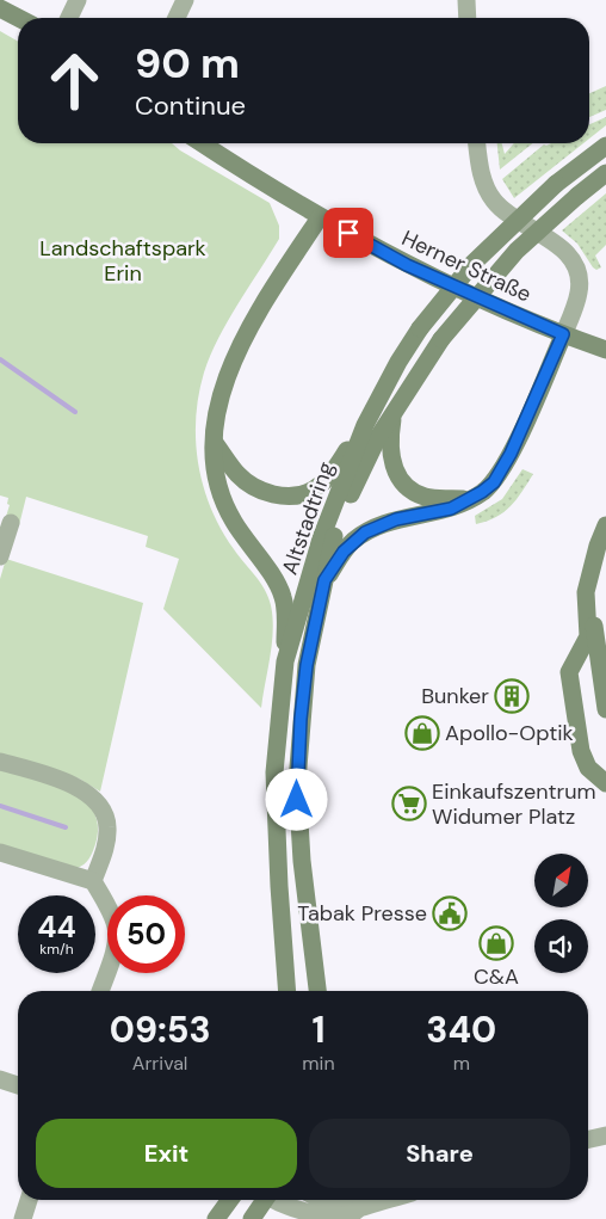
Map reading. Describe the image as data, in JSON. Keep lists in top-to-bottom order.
{
  "streets": {
    "main road": ["Herner Straße", "Altstadtring"]
  },
  "parks": ["Landschaftspark Erin"],
  "places": {
    "building": ["Bunker"],
    "shop": ["Apollo-Optik", "C&A"],
    "supermarket": ["Einkaufszentrum Widumer Platz"],
    "public building": ["Tabak Presse"]
  },
  "north": "top right",
  "page": {
    "turn": ["90 m", "Continue"],
    "speed": "44 km/h",
    "limit": "50",
    "eta": [
      "09:53",
      "Arrival",
      "1",
      "min",
      "340",
      "m"
    ],
    "buttons": ["Exit", "Share"]
  }
}
